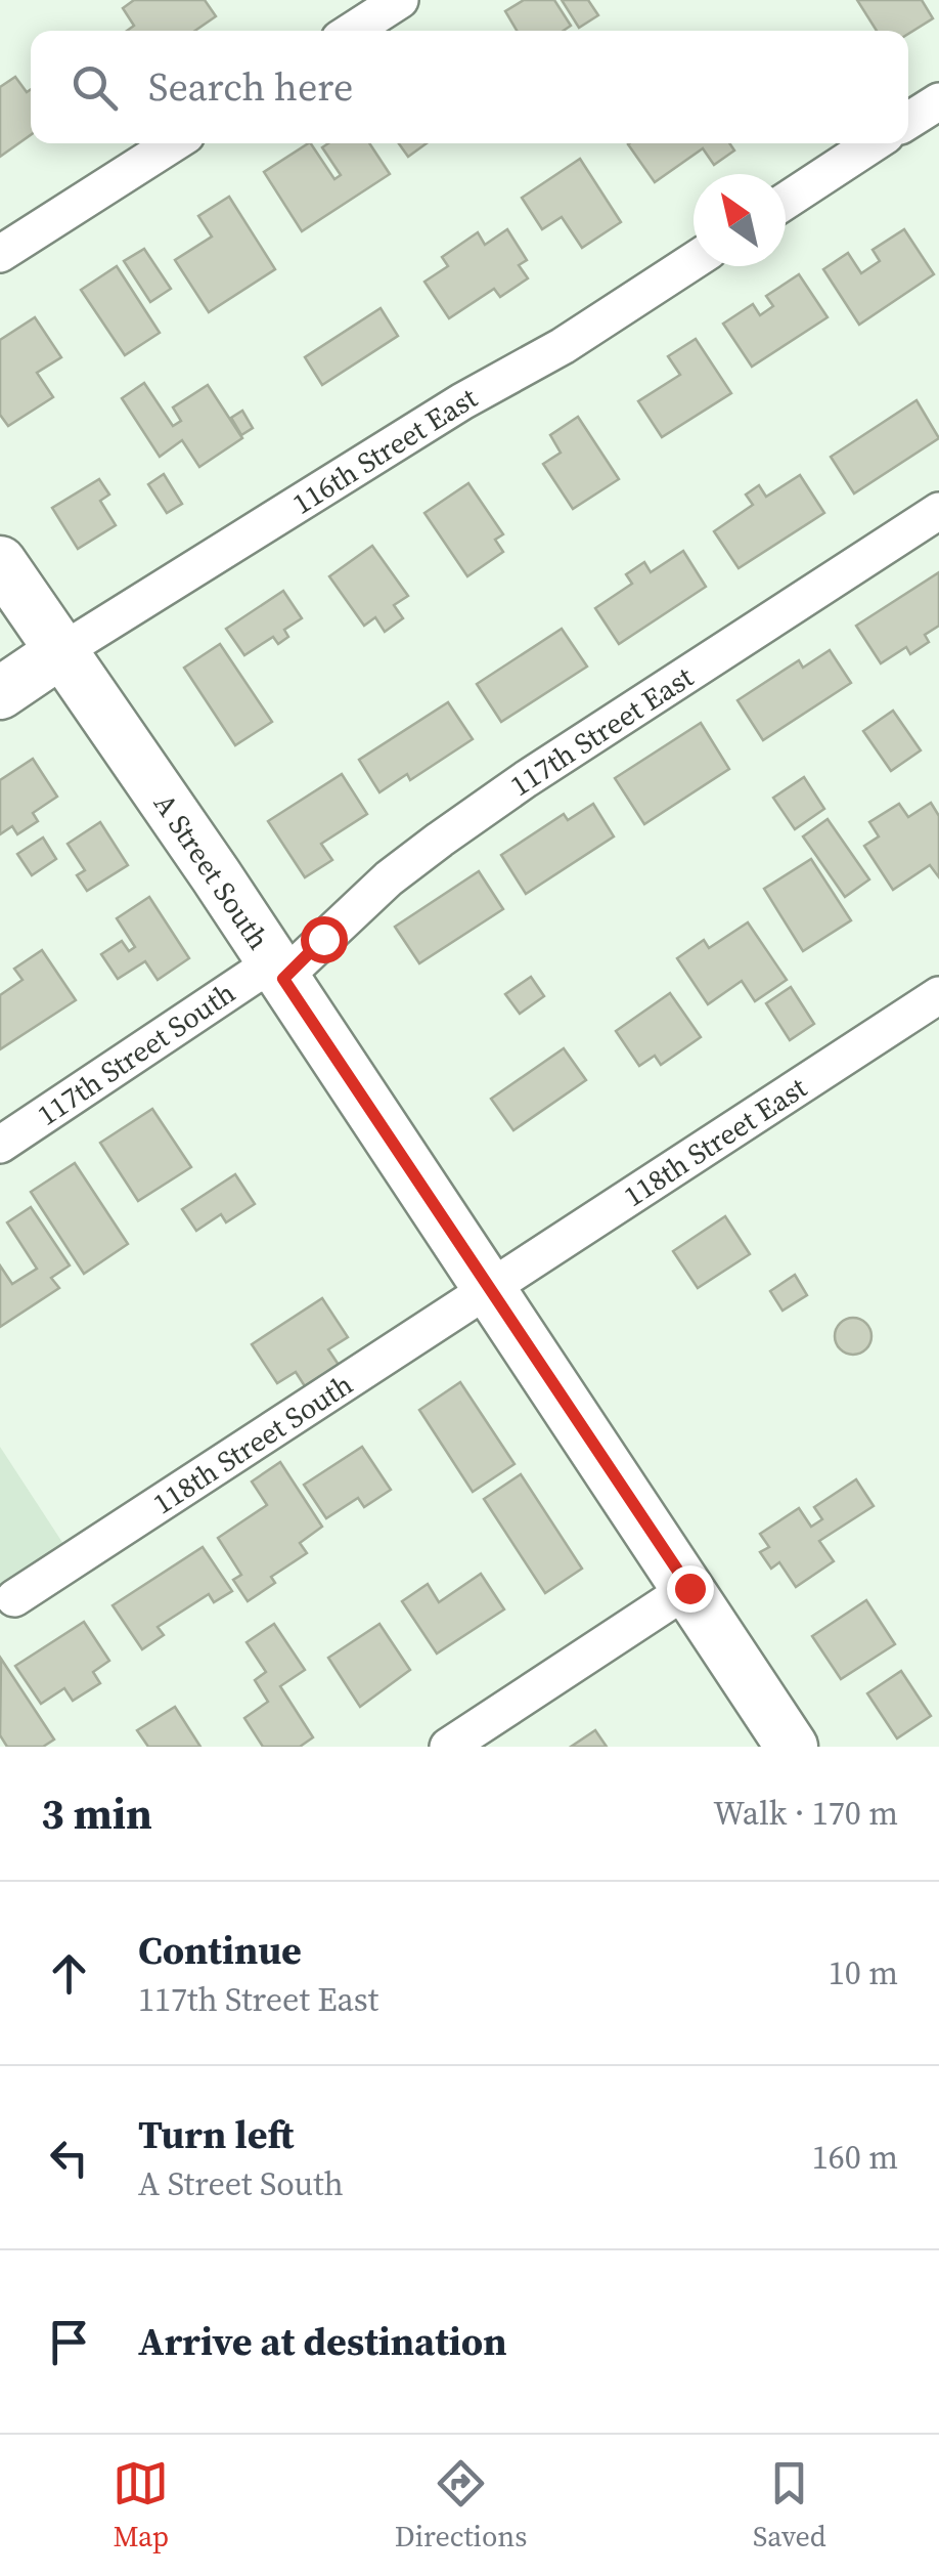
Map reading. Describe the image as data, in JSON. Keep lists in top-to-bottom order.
{
  "streets": {
    "street": [
      "116th Street East",
      "117th Street East",
      "A Street South",
      "117th Street South",
      "118th Street East",
      "118th Street South"
    ]
  },
  "crossings": [
    ["116th Street East", "A Street South"],
    ["117th Street East", "A Street South"],
    ["117th Street East", "117th Street South"],
    ["A Street South", "117th Street South"],
    ["A Street South", "118th Street East"],
    ["A Street South", "118th Street South"],
    ["118th Street East", "118th Street South"]
  ],
  "north": "top left",
  "page": {
    "search": "Search here",
    "heading": ["3 min", "Walk · 170 m"],
    "list": [
      ["Continue", "117th Street East", "10 m"],
      ["Turn left", "A Street South", "160 m"],
      "Arrive at destination"
    ],
    "nav": ["Map", "Directions", "Saved"]
  }
}
